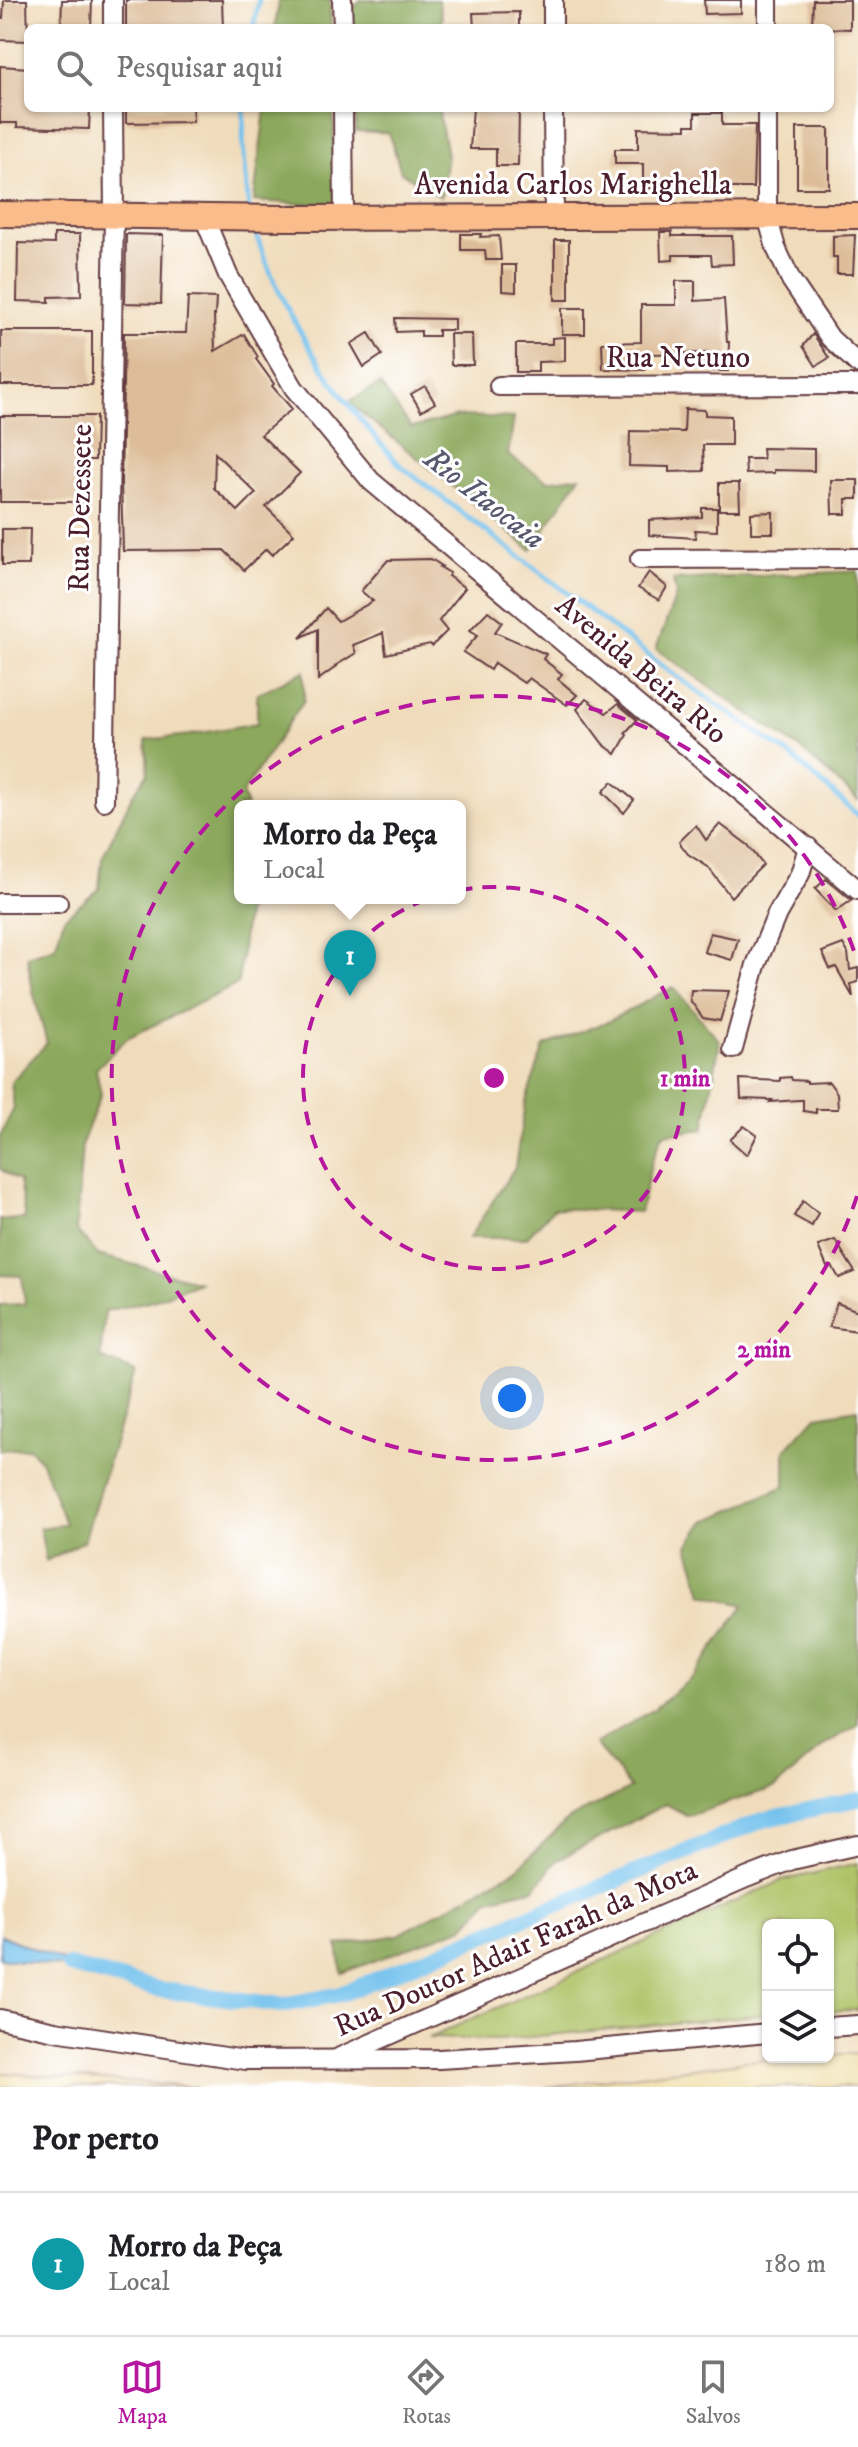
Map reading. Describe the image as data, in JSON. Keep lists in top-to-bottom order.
{
  "streets": {
    "main road": ["Avenida Carlos Marighella"],
    "street": [
      "Rua Netuno",
      "Rua Dezessete",
      "Avenida Beira Rio",
      "Rua Doutor Adair Farah da Mota"
    ]
  },
  "crossings": [
    ["Avenida Carlos Marighella", "Rua Dezessete"],
    ["Avenida Carlos Marighella", "Avenida Beira Rio"]
  ],
  "water": ["Rio Itaocaia"],
  "page": {
    "search": "Pesquisar aqui",
    "popup": ["Morro da Peça", "Local"],
    "pins": "1",
    "heading": "Por perto",
    "list": [
      {
        "mark": "1",
        "name": "Morro da Peça",
        "note": "Local",
        "value": "180 m"
      }
    ],
    "nav": ["Mapa", "Rotas", "Salvos"]
  },
  "rings": ["1 min", "2 min"]
}
